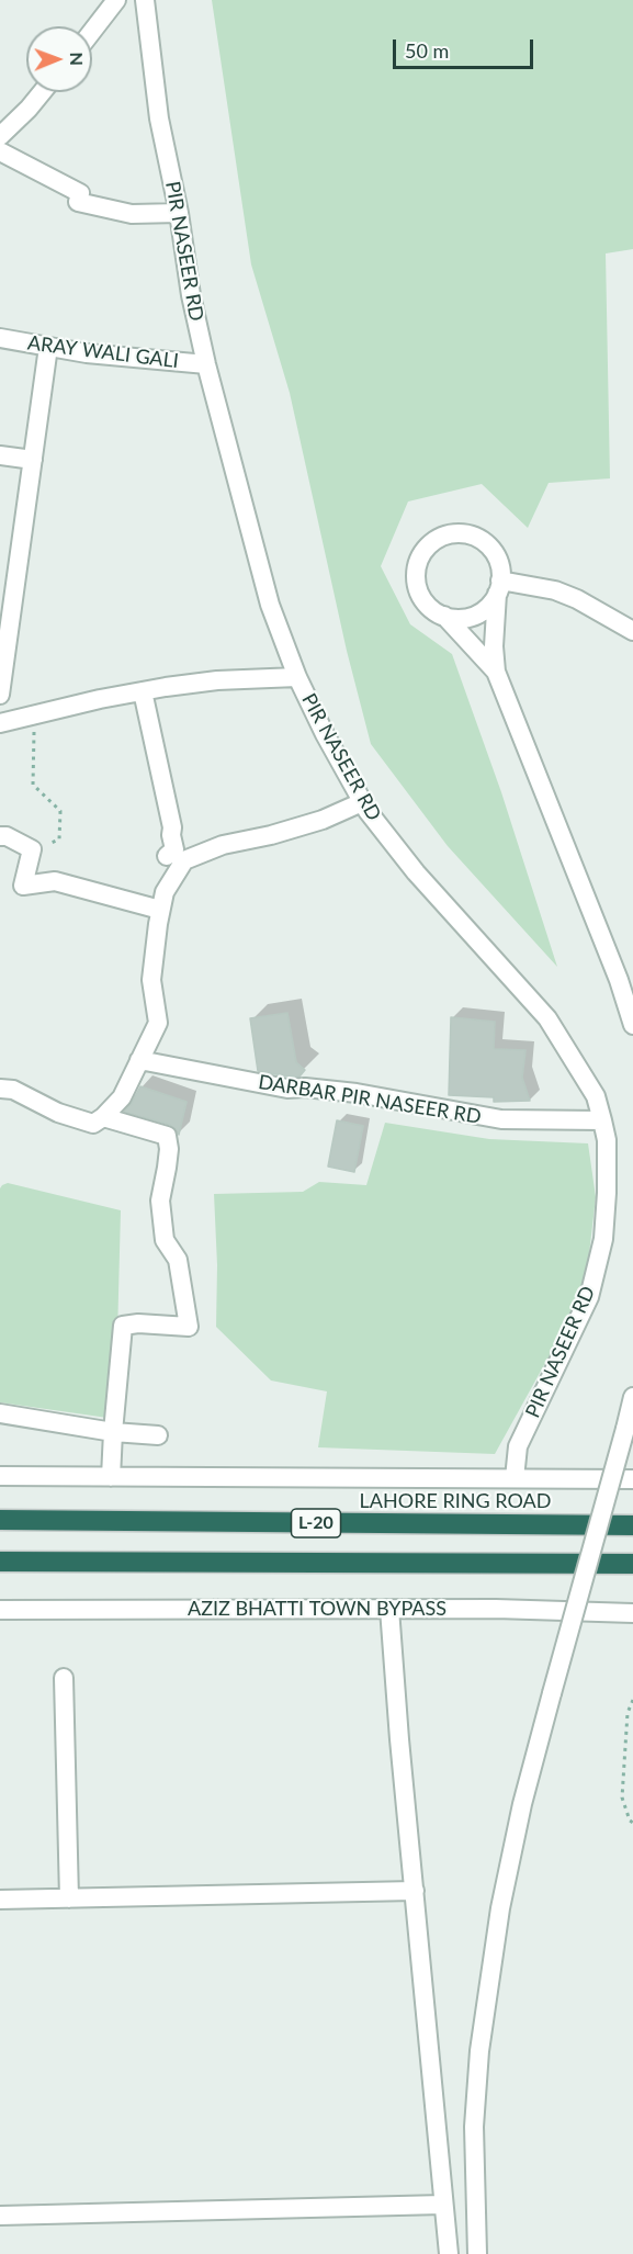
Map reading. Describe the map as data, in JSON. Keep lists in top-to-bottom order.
{
  "streets": {
    "highway": ["LAHORE RING ROAD", "L-20"],
    "street": [
      "PIR NASEER RD",
      "ARAY WALI GALI",
      "DARBAR PIR NASEER RD",
      "AZIZ BHATTI TOWN BYPASS"
    ]
  },
  "crossings": [
    ["PIR NASEER RD", "ARAY WALI GALI"],
    ["PIR NASEER RD", "DARBAR PIR NASEER RD"]
  ],
  "scale_bar": "50 m",
  "north": "right"
}
